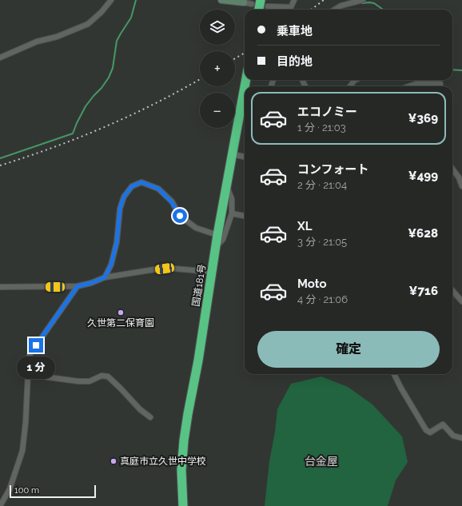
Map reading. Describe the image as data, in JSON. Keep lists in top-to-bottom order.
{
  "streets": {
    "highway": ["国道181号"]
  },
  "districts": ["台金屋"],
  "places": ["久世第二保育園", "真庭市立久世中学校"],
  "scale_bar": "100 m",
  "page": {
    "map_buttons": ["+", "−"],
    "banner": ["乗車地", "目的地"],
    "list": [
      {
        "name": "エコノミー",
        "note": "1 分 · 21:03",
        "value": "¥369"
      },
      {
        "name": "コンフォート",
        "note": "2 分 · 21:04",
        "value": "¥499"
      },
      {
        "name": "XL",
        "note": "3 分 · 21:05",
        "value": "¥628"
      },
      {
        "name": "Moto",
        "note": "4 分 · 21:06",
        "value": "¥716"
      }
    ],
    "buttons": "確定",
    "bubble": "1 分",
    "scale": "100 m"
  }
}
